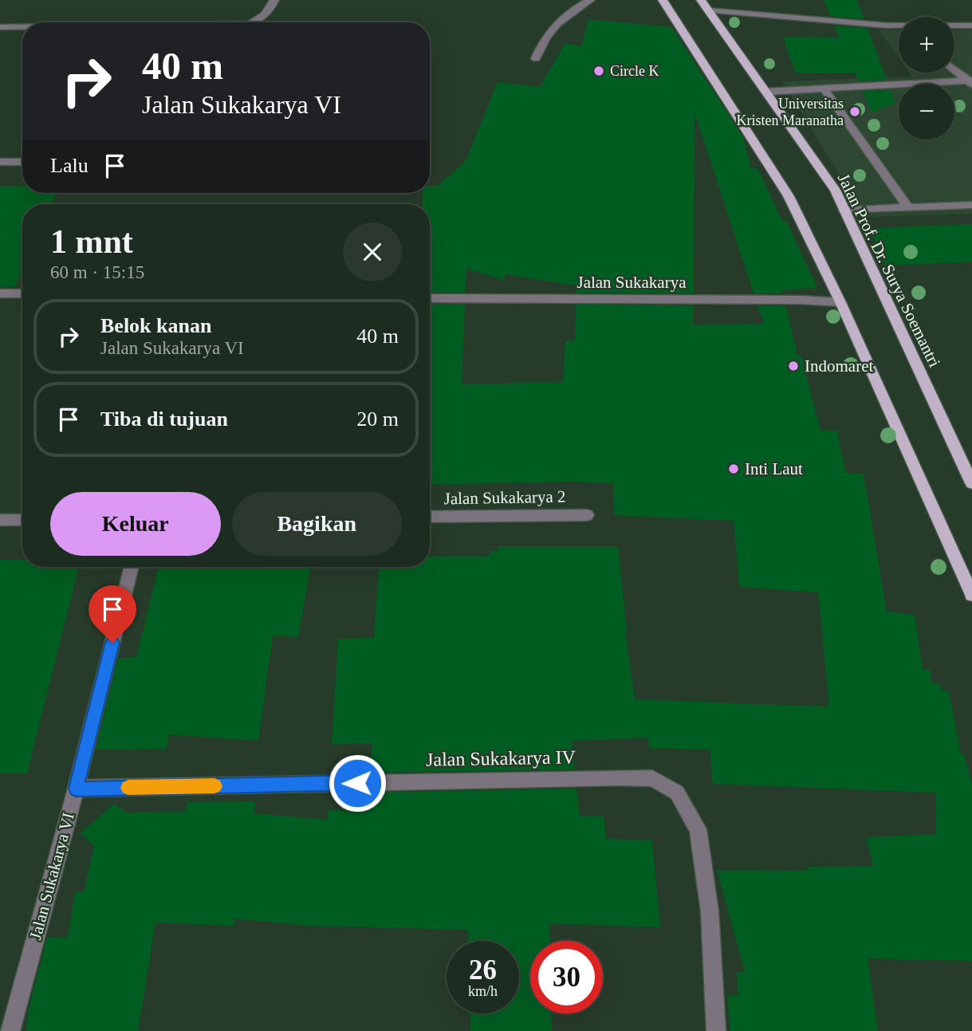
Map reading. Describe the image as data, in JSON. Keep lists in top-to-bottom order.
{
  "streets": {
    "main road": ["Jalan Prof. Dr. Surya Soemantri"],
    "street": [
      "Jalan Sukakarya",
      "Jalan Sukakarya 2",
      "Jalan Sukakarya IV",
      "Jalan Sukakarya VI"
    ]
  },
  "crossings": [
    ["Jalan Sukakarya IV", "Jalan Sukakarya VI"]
  ],
  "places": [
    "Circle K",
    "Universitas Kristen Maranatha",
    "Indomaret",
    "Inti Laut"
  ],
  "page": {
    "map_buttons": ["+", "−"],
    "turn": ["40 m", "Jalan Sukakarya VI"],
    "then": "Lalu",
    "heading": ["1 mnt", "60 m · 15:15"],
    "list": [
      {
        "name": "Belok kanan",
        "note": "Jalan Sukakarya VI",
        "value": "40 m"
      },
      {
        "name": "Tiba di tujuan",
        "value": "20 m"
      }
    ],
    "buttons": ["Keluar", "Bagikan"],
    "speed": "26 km/h",
    "limit": "30"
  }
}
